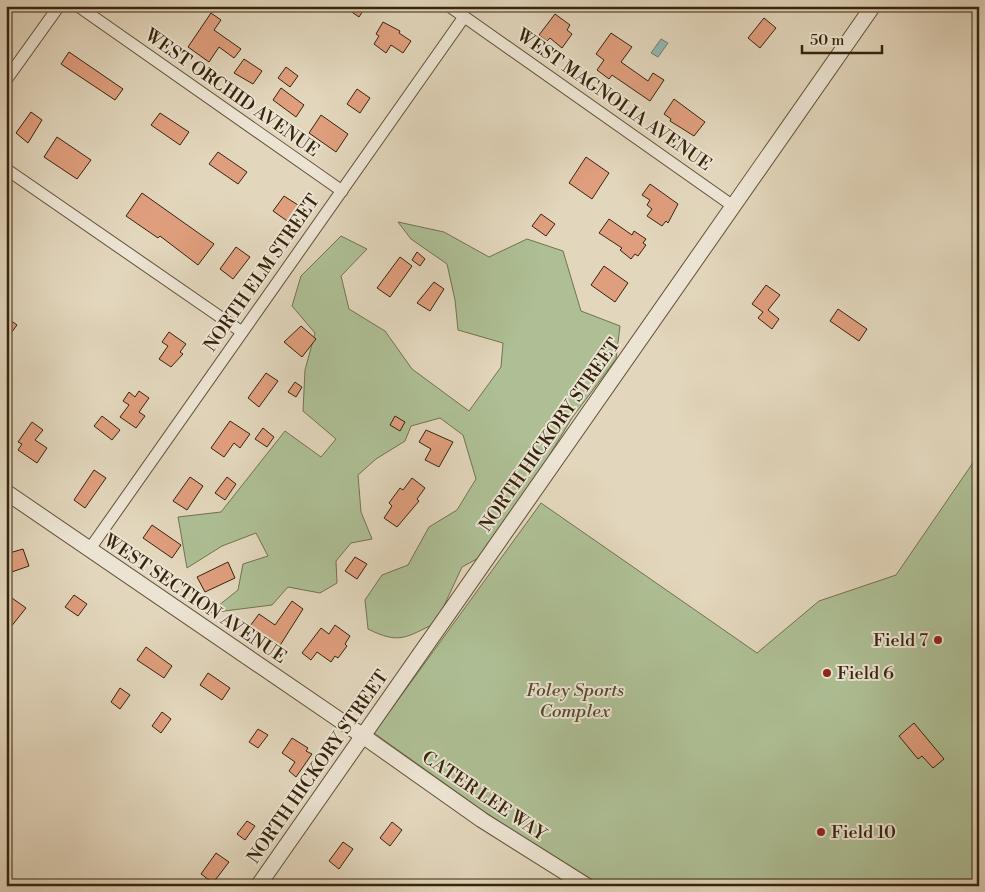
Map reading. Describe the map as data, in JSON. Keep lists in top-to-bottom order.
{
  "streets": {
    "street": [
      "WEST ORCHID AVENUE",
      "WEST MAGNOLIA AVENUE",
      "NORTH ELM STREET",
      "NORTH HICKORY STREET",
      "WEST SECTION AVENUE",
      "CATER LEE WAY"
    ]
  },
  "crossings": [
    ["WEST ORCHID AVENUE", "NORTH ELM STREET"],
    ["WEST MAGNOLIA AVENUE", "NORTH ELM STREET"],
    ["WEST MAGNOLIA AVENUE", "NORTH HICKORY STREET"],
    ["NORTH ELM STREET", "WEST SECTION AVENUE"],
    ["NORTH HICKORY STREET", "WEST SECTION AVENUE"],
    ["NORTH HICKORY STREET", "CATER LEE WAY"],
    ["WEST SECTION AVENUE", "CATER LEE WAY"]
  ],
  "parks": ["Foley Sports Complex"],
  "places": ["Field 7", "Field 6", "Field 10"],
  "scale_bar": "50 m"
}
